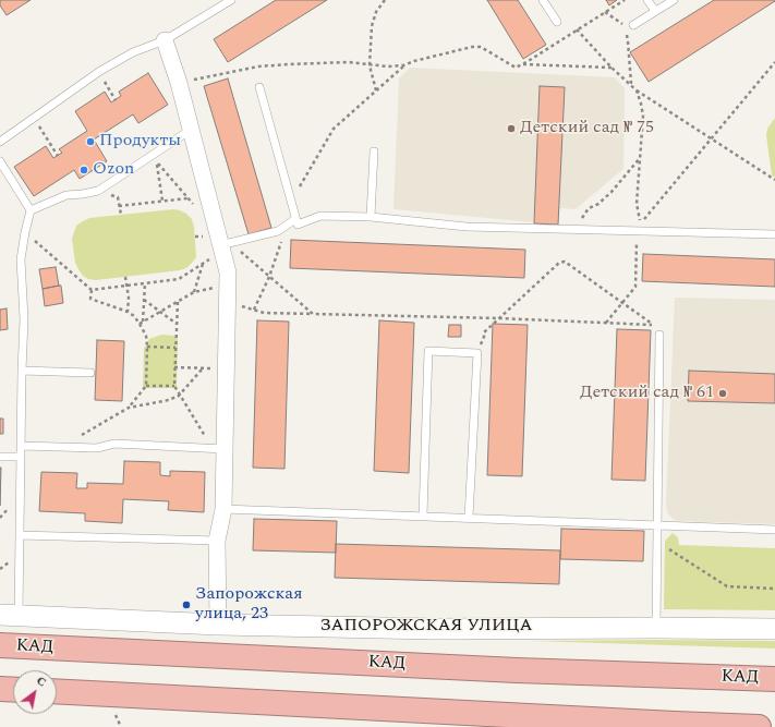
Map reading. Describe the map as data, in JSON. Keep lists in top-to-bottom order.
{
  "streets": {
    "highway": ["КАД"],
    "street": ["ЗАПОРОЖСКАЯ УЛИЦА"]
  },
  "places": [
    "Детский сад № 75",
    "Продукты",
    "Ozon",
    "Детский сад № 61",
    "Запорожская улица, 23"
  ],
  "north": "top right"
}
